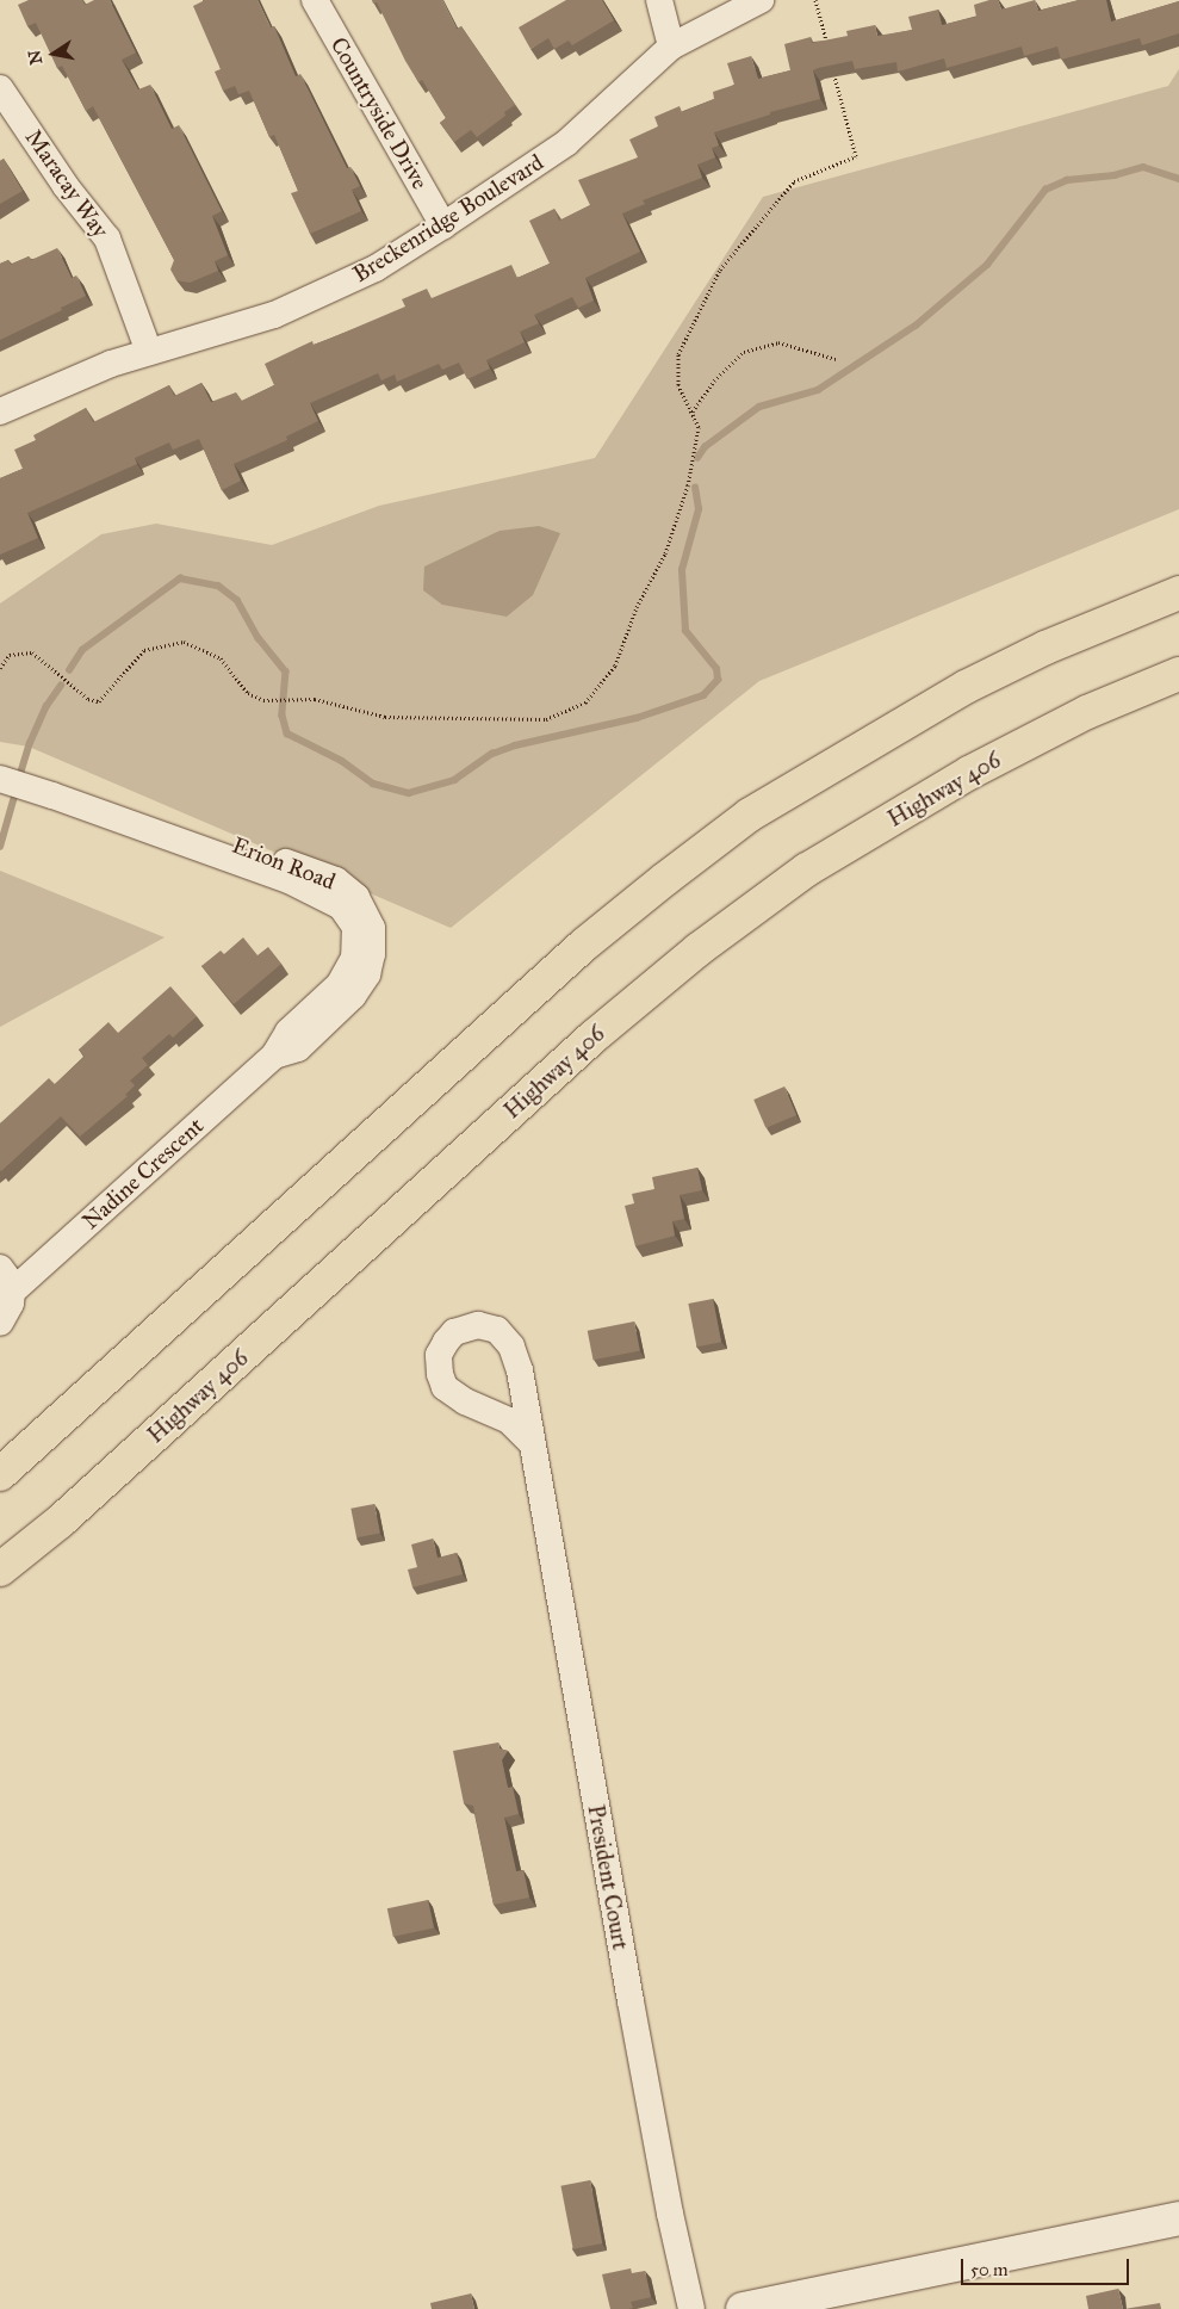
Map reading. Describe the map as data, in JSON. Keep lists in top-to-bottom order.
{
  "streets": {
    "highway": ["Highway 406"],
    "street": [
      "Countryside Drive",
      "Maracay Way",
      "Breckenridge Boulevard",
      "Erion Road",
      "Nadine Crescent",
      "President Court"
    ]
  },
  "crossings": [
    ["Countryside Drive", "Breckenridge Boulevard"],
    ["Maracay Way", "Breckenridge Boulevard"],
    ["Erion Road", "Nadine Crescent"]
  ],
  "scale_bar": "50 m",
  "north": "left"
}
